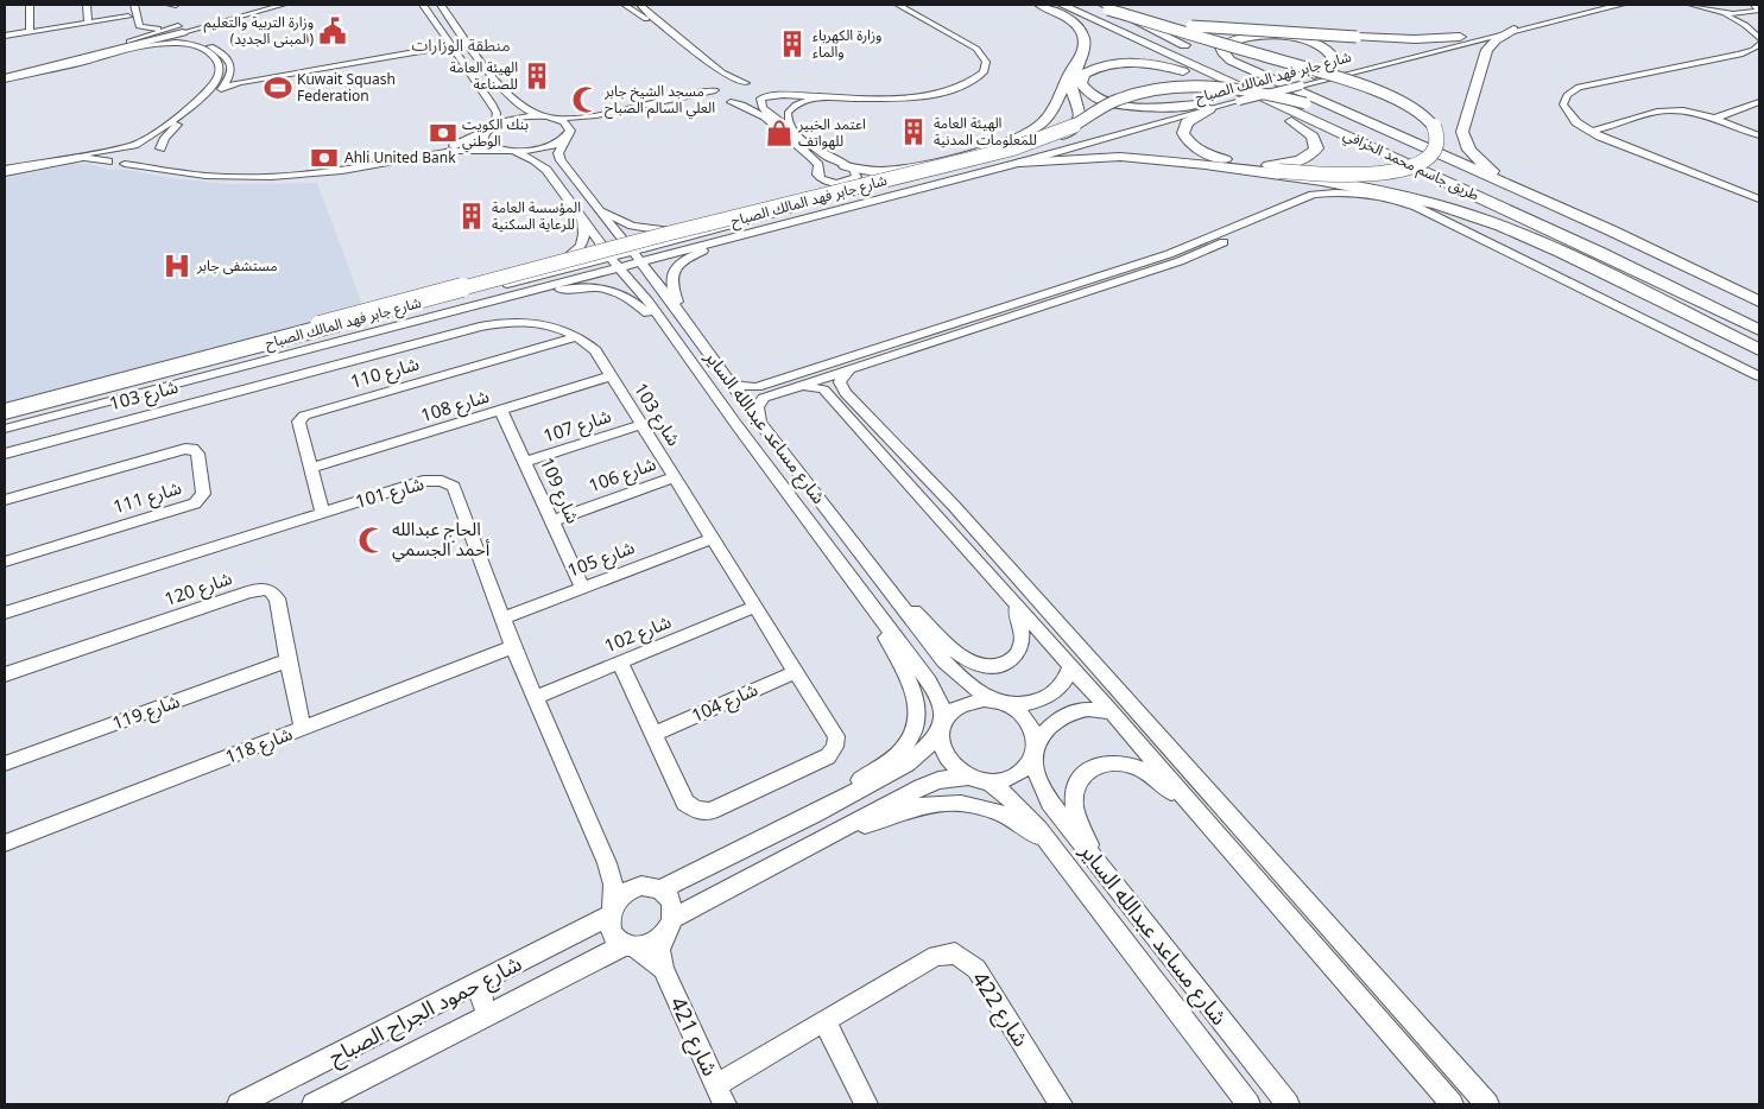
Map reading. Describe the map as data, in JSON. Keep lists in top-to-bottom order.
{
  "streets": {
    "highway": ["طريق جاسم محمد الخرافي"],
    "street": [
      "شارع جابر فهد المالك الصباح",
      "شارع 110",
      "شارع 103",
      "شارع 108",
      "شارع 107",
      "شارع مساعد عبدالله الساير",
      "شارع 106",
      "شارع 109",
      "شارع 101",
      "شارع 111",
      "شارع 105",
      "شارع 120",
      "شارع 102",
      "شارع 104",
      "شارع 119",
      "شارع 118",
      "شارع 422",
      "شارع حمود الجراح الصباح",
      "شارع 421"
    ]
  },
  "crossings": [
    ["شارع جابر فهد المالك الصباح", "شارع مساعد عبدالله الساير"],
    ["شارع 110", "شارع 103"],
    ["شارع 110", "شارع 108"],
    ["شارع 110", "شارع 101"],
    ["شارع 103", "شارع 108"],
    ["شارع 103", "شارع 107"],
    ["شارع 103", "شارع 106"],
    ["شارع 103", "شارع 105"],
    ["شارع 103", "شارع 102"],
    ["شارع 103", "شارع 104"],
    ["شارع 108", "شارع 109"],
    ["شارع 107", "شارع 109"],
    ["شارع 106", "شارع 109"],
    ["شارع 109", "شارع 105"],
    ["شارع 101", "شارع 105"],
    ["شارع 101", "شارع 102"],
    ["شارع 101", "شارع 118"],
    ["شارع 101", "شارع حمود الجراح الصباح"],
    ["شارع 101", "شارع 421"],
    ["شارع 120", "شارع 119"],
    ["شارع 120", "شارع 118"],
    ["شارع 422", "شارع 421"],
    ["شارع حمود الجراح الصباح", "شارع 421"]
  ],
  "districts": ["منطقة الوزارات"],
  "places": {
    "public building": ["وزارة التربية والتعليم (المبنى الجديد)"],
    "building": [
      "وزارة الكهرباء والماء",
      "الهيئة العامة للصناعة",
      "الهيئة العامة للمعلومات المدنية",
      "المؤسسة العامة للرعاية السكنية"
    ],
    "sports": ["Kuwait Squash Federation"],
    "mosque": ["مسجد الشيخ جابر العلي السالم الصباح", "الحاج عبدالله أحمد الجسمي"],
    "bank": ["بنك الكويت الوطني", "Ahli United Bank"],
    "shop": ["اعتمد الخبير للهواتف"],
    "hospital": ["مستشفى جابر"]
  }
}
